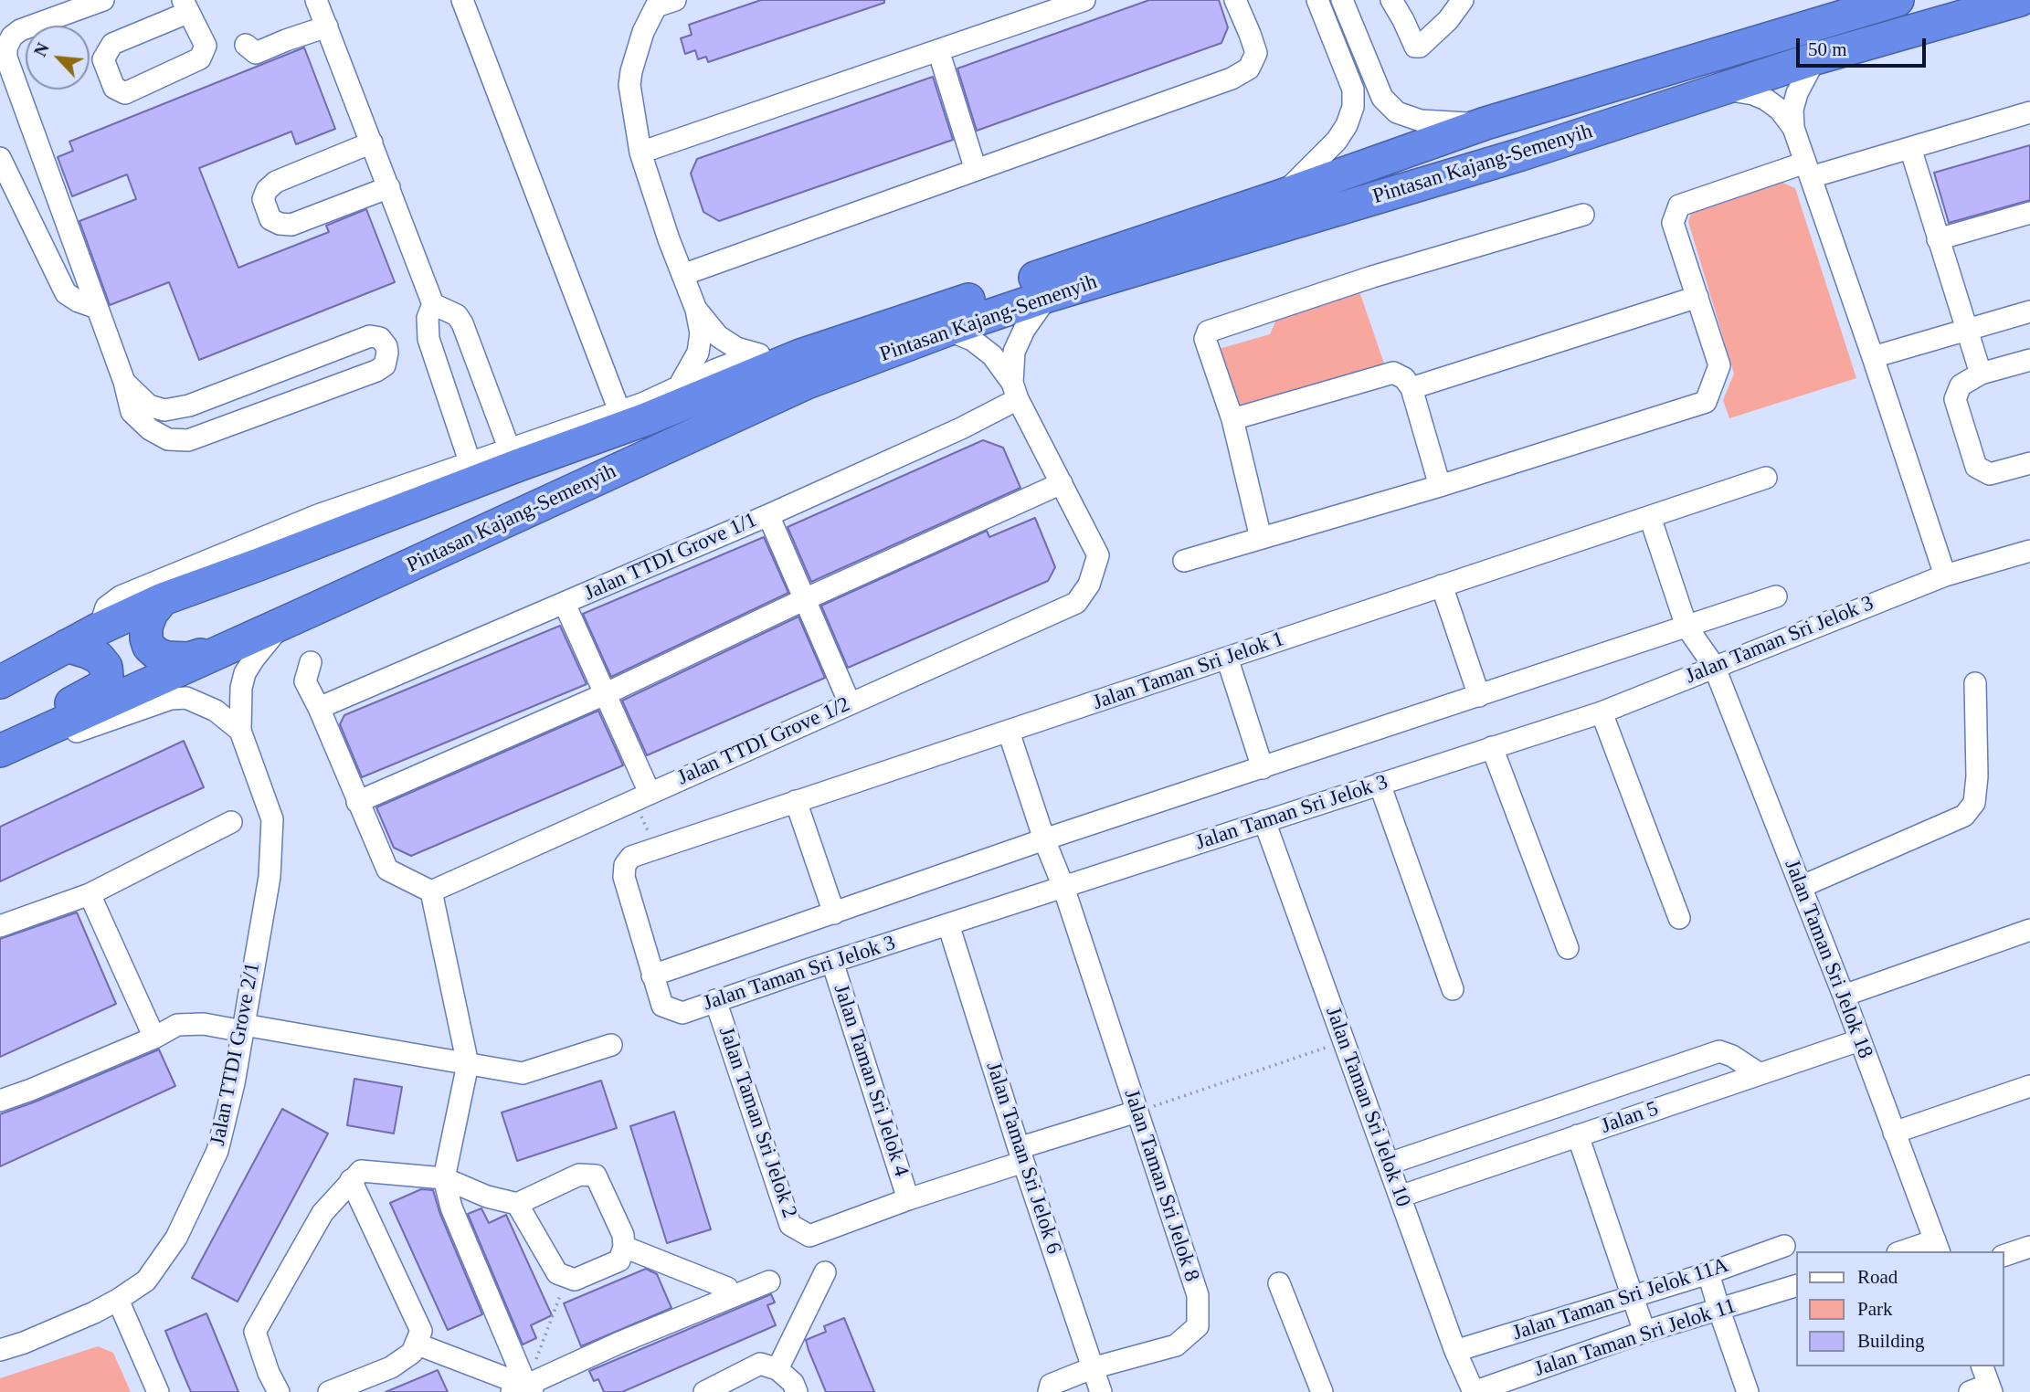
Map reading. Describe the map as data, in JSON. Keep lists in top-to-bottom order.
{
  "streets": {
    "highway": ["Pintasan Kajang-Semenyih"],
    "street": [
      "Jalan TTDI Grove 1/1",
      "Jalan Taman Sri Jelok 3",
      "Jalan Taman Sri Jelok 1",
      "Jalan TTDI Grove 1/2",
      "Jalan Taman Sri Jelok 18",
      "Jalan TTDI Grove 2/1",
      "Jalan Taman Sri Jelok 4",
      "Jalan Taman Sri Jelok 10",
      "Jalan 5",
      "Jalan Taman Sri Jelok 2",
      "Jalan Taman Sri Jelok 6",
      "Jalan Taman Sri Jelok 8",
      "Jalan Taman Sri Jelok 11A",
      "Jalan Taman Sri Jelok 11"
    ]
  },
  "crossings": [
    ["Pintasan Kajang-Semenyih", "Jalan TTDI Grove 1/2"],
    ["Pintasan Kajang-Semenyih", "Jalan TTDI Grove 2/1"],
    ["Jalan TTDI Grove 1/1", "Jalan TTDI Grove 1/2"],
    ["Jalan Taman Sri Jelok 3", "Jalan Taman Sri Jelok 1"],
    ["Jalan Taman Sri Jelok 3", "Jalan Taman Sri Jelok 18"],
    ["Jalan Taman Sri Jelok 3", "Jalan Taman Sri Jelok 4"],
    ["Jalan Taman Sri Jelok 3", "Jalan Taman Sri Jelok 10"],
    ["Jalan Taman Sri Jelok 3", "Jalan Taman Sri Jelok 2"],
    ["Jalan Taman Sri Jelok 3", "Jalan Taman Sri Jelok 6"],
    ["Jalan Taman Sri Jelok 3", "Jalan Taman Sri Jelok 8"],
    ["Jalan Taman Sri Jelok 1", "Jalan Taman Sri Jelok 18"],
    ["Jalan Taman Sri Jelok 1", "Jalan Taman Sri Jelok 8"],
    ["Jalan Taman Sri Jelok 18", "Jalan 5"],
    ["Jalan Taman Sri Jelok 4", "Jalan Taman Sri Jelok 2"],
    ["Jalan Taman Sri Jelok 10", "Jalan 5"],
    ["Jalan Taman Sri Jelok 10", "Jalan Taman Sri Jelok 11A"],
    ["Jalan Taman Sri Jelok 10", "Jalan Taman Sri Jelok 11"],
    ["Jalan Taman Sri Jelok 6", "Jalan Taman Sri Jelok 8"]
  ],
  "legend": ["Road", "Park", "Building"],
  "scale_bar": "50 m",
  "north": "top left"
}
